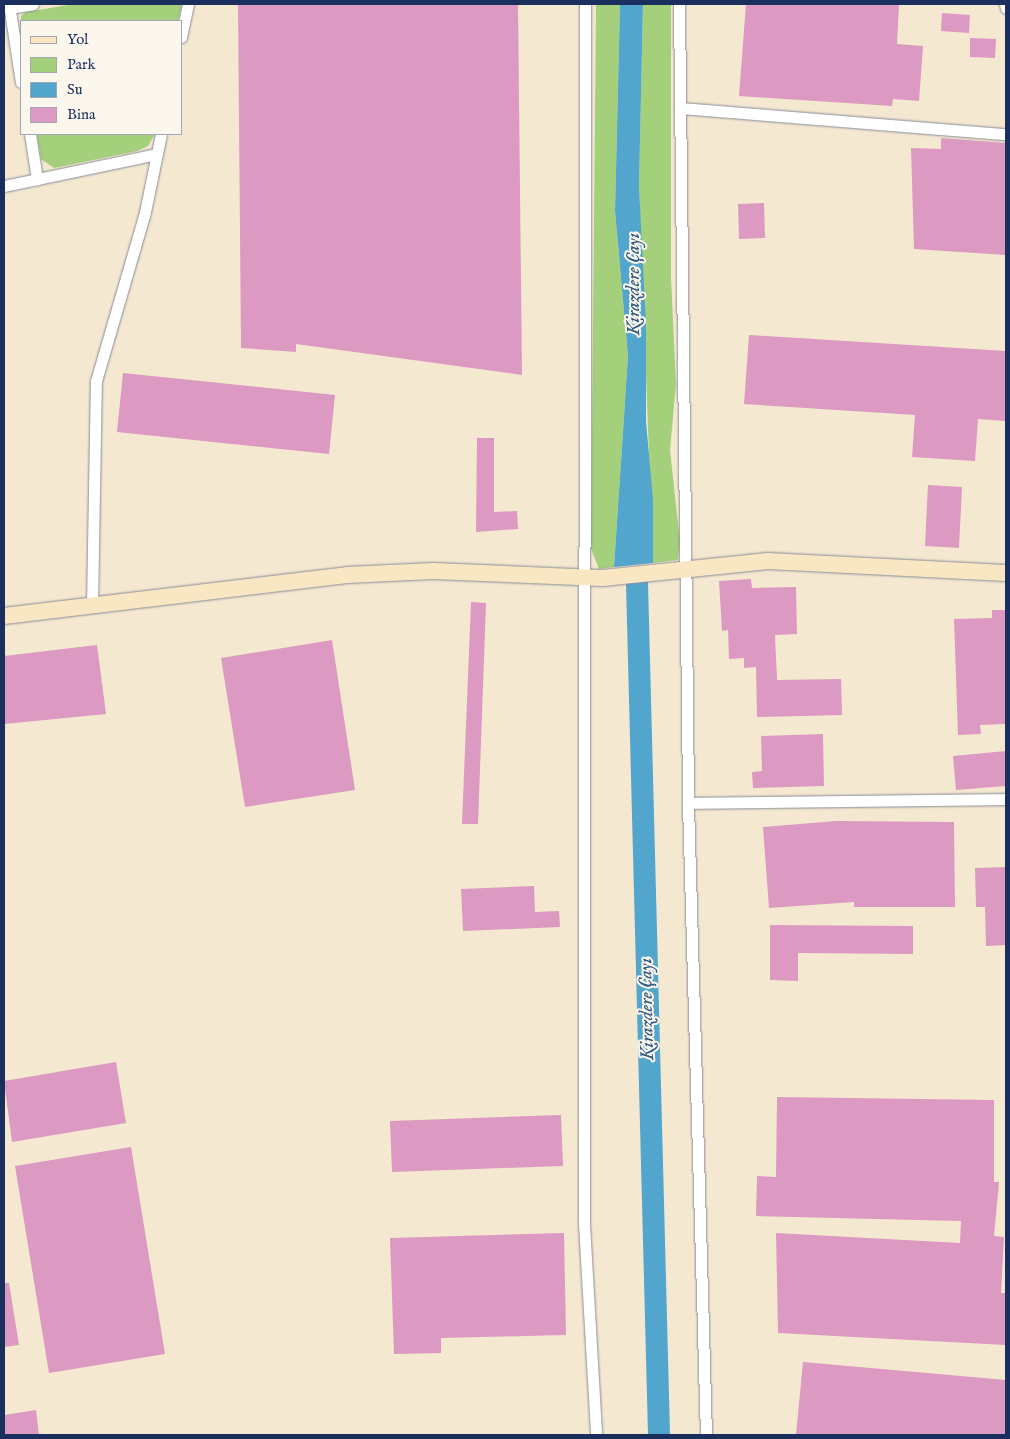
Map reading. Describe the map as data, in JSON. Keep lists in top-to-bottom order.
{
  "water": ["Kirazdere Çayı"],
  "legend": [
    "Yol",
    "Park",
    "Su",
    "Bina"
  ]
}
